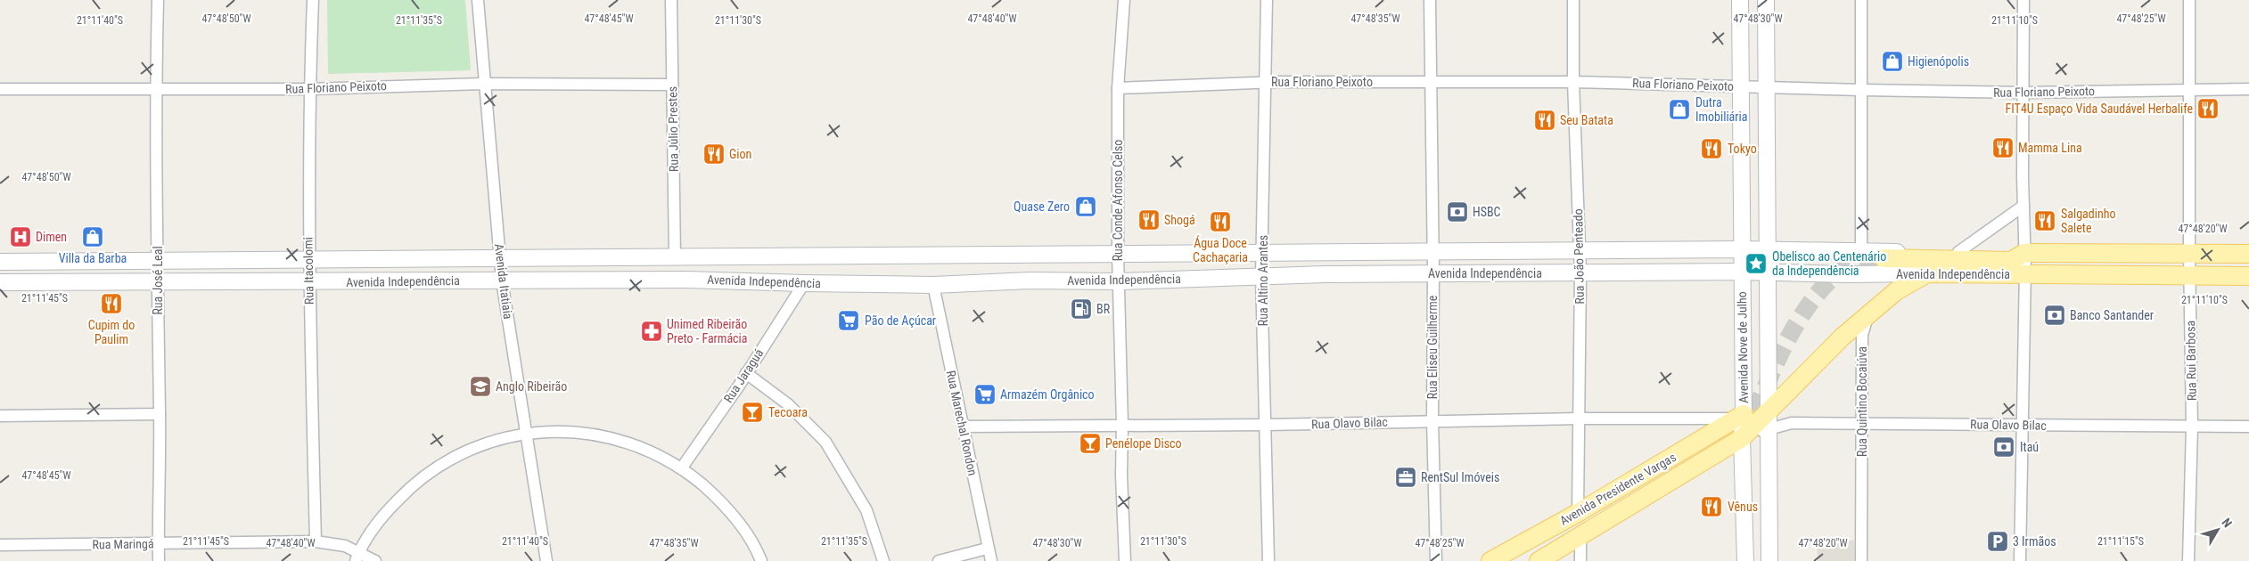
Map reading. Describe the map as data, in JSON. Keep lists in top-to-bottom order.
{
  "streets": {
    "main road": ["Avenida Independência", "Avenida Nove de Julho", "Avenida Presidente Vargas"],
    "street": [
      "Rua Floriano Peixoto",
      "Rua Júlio Prestes",
      "Rua Conde Afonso Celso",
      "Rua João Penteado",
      "Rua Itacolomi",
      "Rua José Leal",
      "Rua Altino Arantes",
      "Avenida Itatiaia",
      "Rua Eliseu Guilherme",
      "Rua Rui Barbosa",
      "Rua Jaraguá",
      "Rua Quintino Bocaiúva",
      "Rua Marechal Rondon",
      "Rua Olavo Bilac",
      "Rua Maringá"
    ]
  },
  "crossings": [
    ["Rua Floriano Peixoto", "Rua Júlio Prestes"],
    ["Rua Floriano Peixoto", "Rua Conde Afonso Celso"],
    ["Rua Floriano Peixoto", "Rua João Penteado"],
    ["Rua Floriano Peixoto", "Rua Itacolomi"],
    ["Rua Floriano Peixoto", "Rua José Leal"],
    ["Rua Floriano Peixoto", "Rua Altino Arantes"],
    ["Rua Floriano Peixoto", "Avenida Itatiaia"],
    ["Rua Floriano Peixoto", "Rua Eliseu Guilherme"],
    ["Rua Floriano Peixoto", "Avenida Nove de Julho"],
    ["Rua Floriano Peixoto", "Rua Rui Barbosa"],
    ["Rua Júlio Prestes", "Avenida Independência"],
    ["Rua Conde Afonso Celso", "Avenida Independência"],
    ["Rua Conde Afonso Celso", "Rua Olavo Bilac"],
    ["Rua João Penteado", "Avenida Independência"],
    ["Rua João Penteado", "Rua Olavo Bilac"],
    ["Rua João Penteado", "Avenida Presidente Vargas"],
    ["Rua Itacolomi", "Avenida Independência"],
    ["Rua Itacolomi", "Rua Maringá"],
    ["Avenida Independência", "Rua José Leal"],
    ["Avenida Independência", "Rua Altino Arantes"],
    ["Avenida Independência", "Avenida Itatiaia"],
    ["Avenida Independência", "Rua Eliseu Guilherme"],
    ["Avenida Independência", "Avenida Nove de Julho"],
    ["Avenida Independência", "Rua Rui Barbosa"],
    ["Avenida Independência", "Rua Jaraguá"],
    ["Avenida Independência", "Rua Marechal Rondon"],
    ["Rua José Leal", "Rua Maringá"],
    ["Rua Altino Arantes", "Rua Olavo Bilac"],
    ["Rua Eliseu Guilherme", "Rua Olavo Bilac"],
    ["Avenida Nove de Julho", "Rua Olavo Bilac"],
    ["Avenida Nove de Julho", "Avenida Presidente Vargas"],
    ["Rua Rui Barbosa", "Rua Olavo Bilac"],
    ["Rua Quintino Bocaiúva", "Rua Olavo Bilac"],
    ["Rua Marechal Rondon", "Rua Olavo Bilac"],
    ["Rua Olavo Bilac", "Avenida Presidente Vargas"]
  ],
  "places": {
    "shop": [
      "Higienópolis",
      "Dutra Imobiliária",
      "Quase Zero",
      "Villa da Barba"
    ],
    "restaurant": [
      "FIT4U Espaço Vida Saudável Herbalife",
      "Seu Batata",
      "Mamma Lina",
      "Tokyo",
      "Gion",
      "Shogá",
      "Salgadinho Salete",
      "Água Doce Cachaçaria",
      "Cupim do Paulim",
      "Vênus"
    ],
    "bank": ["HSBC", "Banco Santander", "Itaú"],
    "hospital": ["Dimen"],
    "place": ["Obelisco ao Centenário da Independência"],
    "fuel station": ["BR"],
    "supermarket": ["Pão de Açúcar", "Armazém Orgânico"],
    "pharmacy": ["Unimed Ribeirão Preto - Farmácia"],
    "school or university": ["Anglo Ribeirão"],
    "bar": ["Tecoara", "Penélope Disco"],
    "office": ["RentSul Imóveis"],
    "parking": ["3 Irmãos"]
  },
  "north": "top right",
  "coordinates": [
    "47°48'50\"W",
    "47°48'45\"W",
    "47°48'40\"W",
    "47°48'35\"W",
    "47°48'30\"W",
    "47°48'25\"W",
    "21°11'40\"S",
    "21°11'35\"S",
    "21°11'30\"S",
    "21°11'10\"S",
    "47°48'20\"W",
    "21°11'45\"S",
    "21°11'15\"S"
  ]
}
